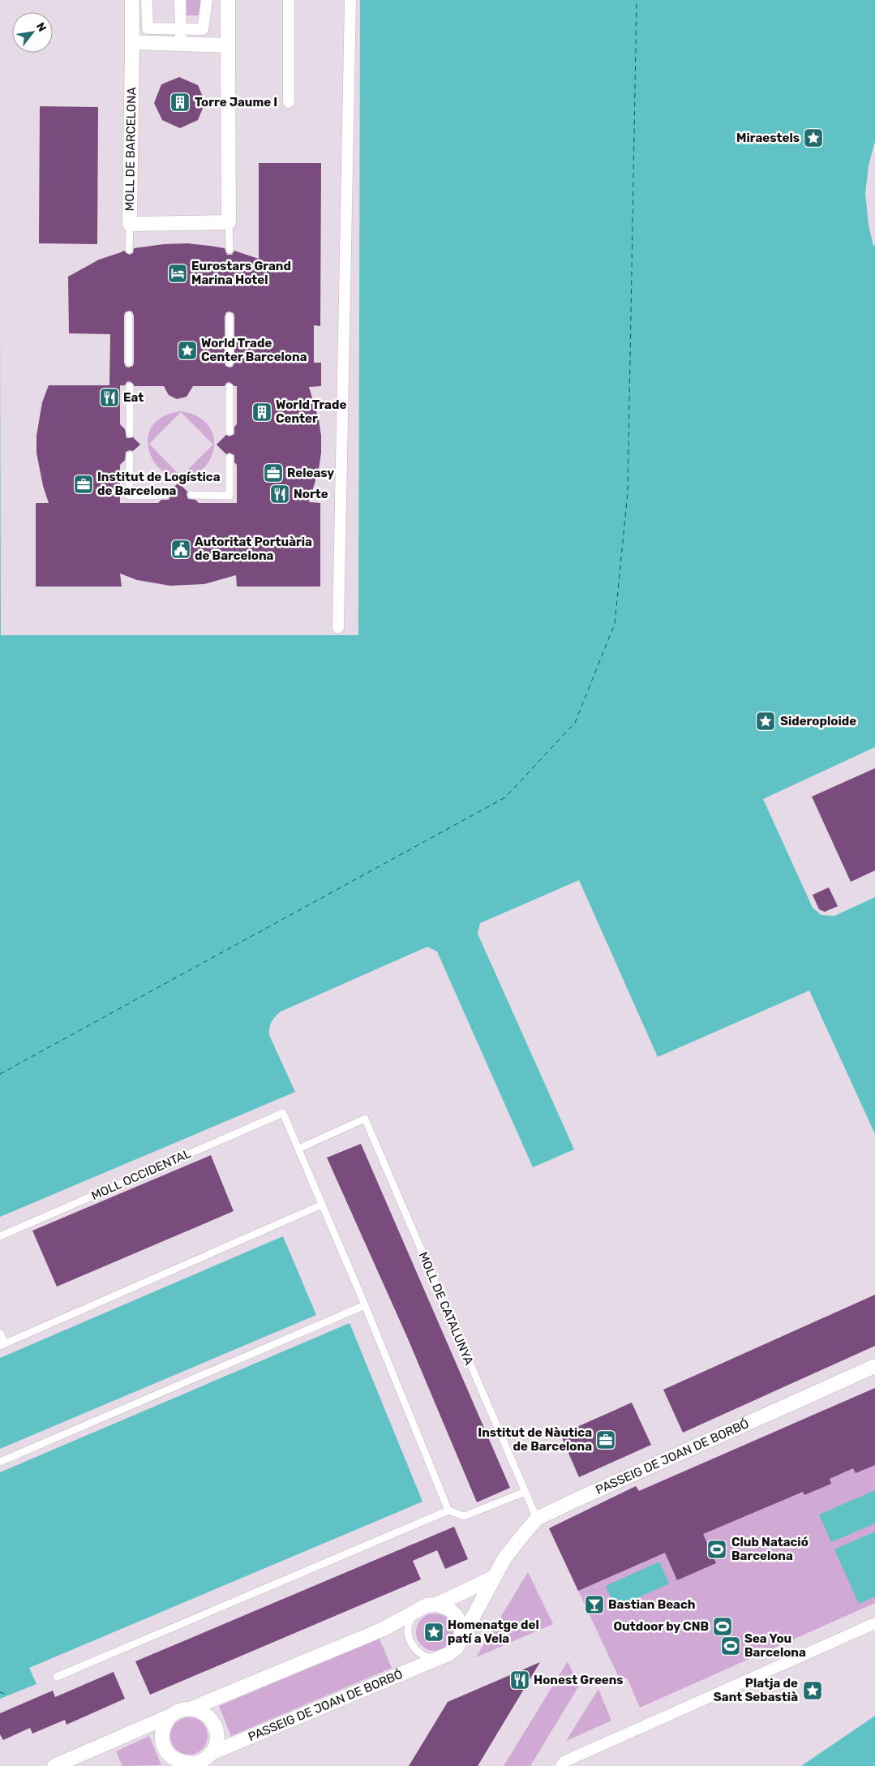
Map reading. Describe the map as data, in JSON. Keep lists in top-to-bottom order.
{
  "streets": {
    "street": ["MOLL DE BARCELONA", "PASSEIG DE JOAN DE BORBÓ"],
    "lane": ["MOLL OCCIDENTAL", "MOLL DE CATALUNYA"]
  },
  "crossings": [
    ["MOLL OCCIDENTAL", "MOLL DE CATALUNYA"],
    ["MOLL DE CATALUNYA", "PASSEIG DE JOAN DE BORBÓ"]
  ],
  "places": {
    "building": ["Torre Jaume I", "World Trade Center"],
    "place": [
      "Miraestels",
      "World Trade Center Barcelona",
      "Sideroploide",
      "Homenatge del patí a Vela",
      "Platja de Sant Sebastià"
    ],
    "hotel": ["Eurostars Grand Marina Hotel"],
    "restaurant": ["Eat", "Norte", "Honest Greens"],
    "office": ["Releasy", "Institut de Logística de Barcelona", "Institut de Nàutica de Barcelona"],
    "public building": ["Autoritat Portuària de Barcelona"],
    "sports": ["Club Natació Barcelona", "Outdoor by CNB", "Sea You Barcelona"],
    "bar": ["Bastian Beach"]
  },
  "north": "top right"
}
